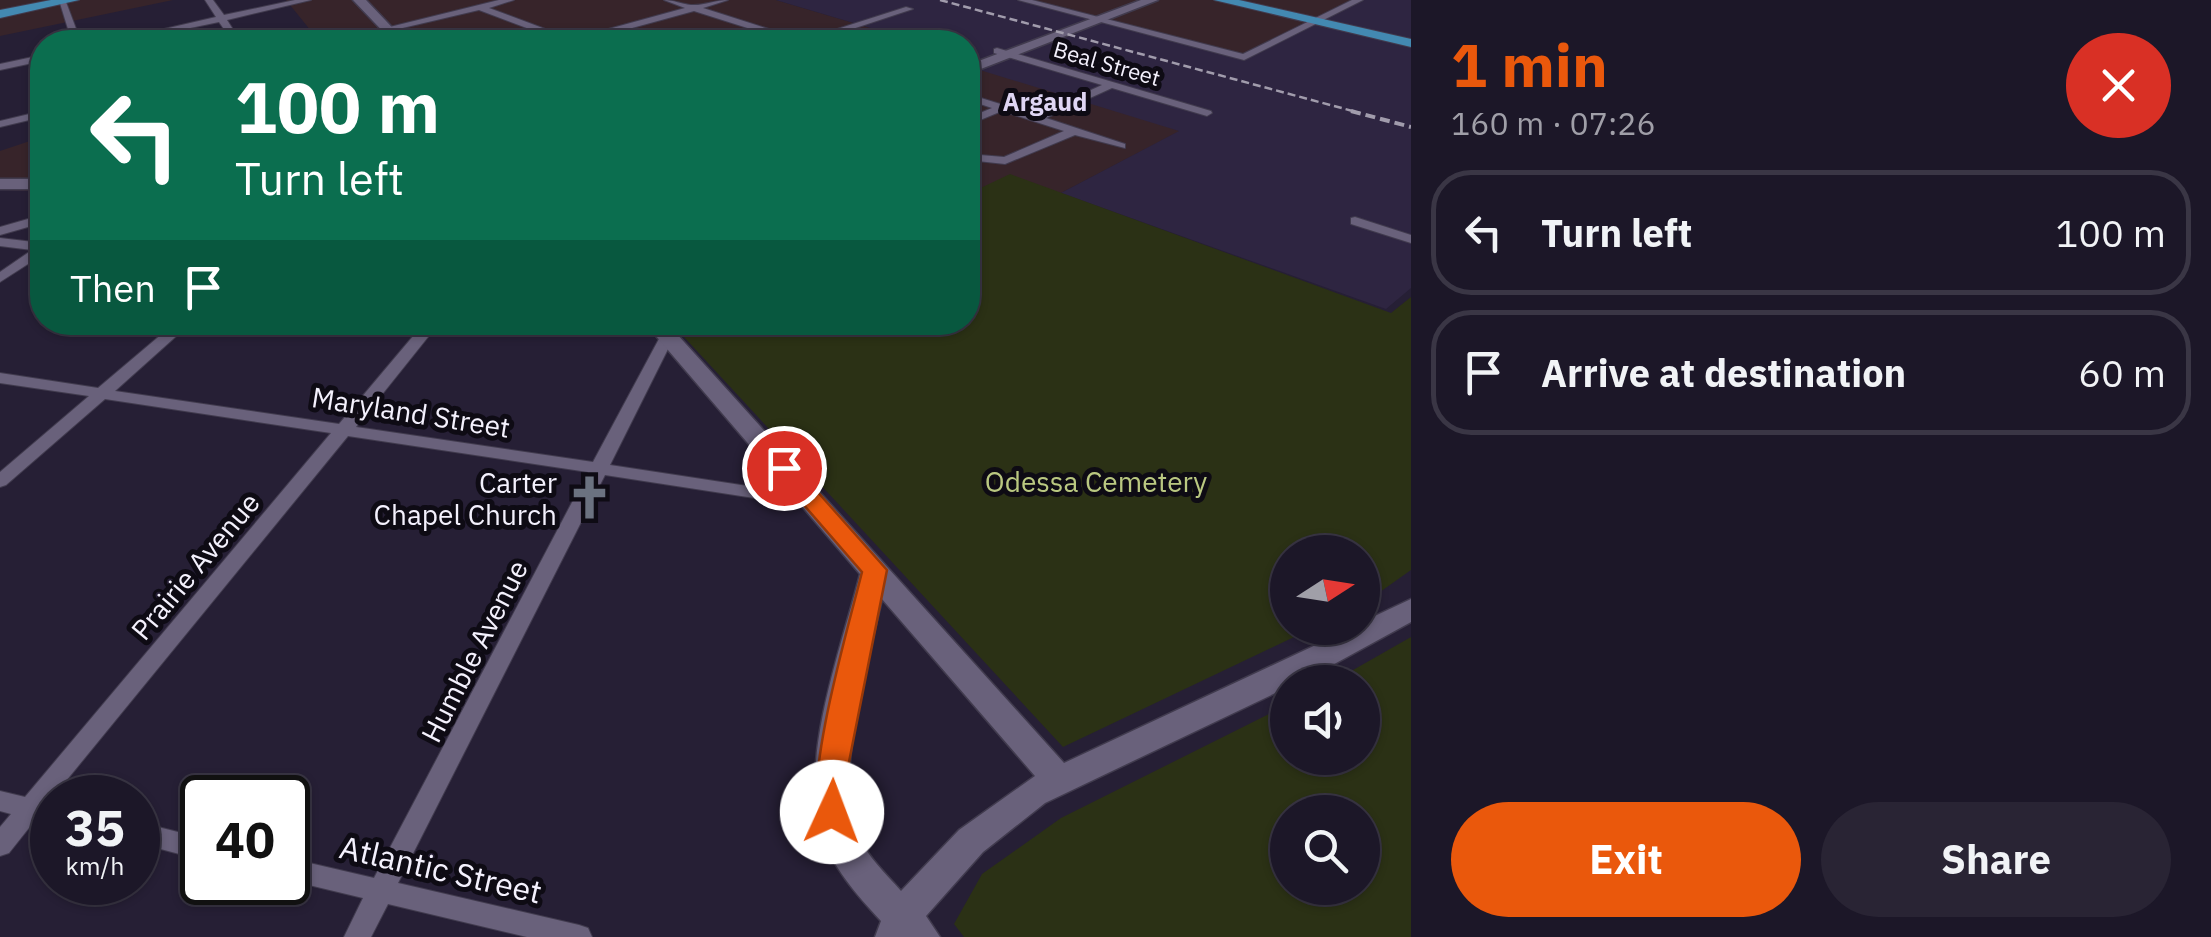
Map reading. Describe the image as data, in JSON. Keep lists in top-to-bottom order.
{
  "streets": {
    "street": [
      "Beal Street",
      "Maryland Street",
      "Prairie Avenue",
      "Humble Avenue",
      "Atlantic Street"
    ]
  },
  "crossings": [
    ["Maryland Street", "Prairie Avenue"],
    ["Maryland Street", "Humble Avenue"],
    ["Humble Avenue", "Atlantic Street"]
  ],
  "districts": ["Argaud"],
  "parks": ["Odessa Cemetery"],
  "places": {
    "church": ["Carter Chapel Church"]
  },
  "north": "right",
  "page": {
    "heading": ["1 min", "160 m · 07:26"],
    "turn": ["100 m", "Turn left"],
    "list": [
      {
        "name": "Turn left",
        "value": "100 m"
      },
      {
        "name": "Arrive at destination",
        "value": "60 m"
      }
    ],
    "then": "Then",
    "speed": "35 km/h",
    "limit": "40",
    "buttons": ["Exit", "Share"]
  }
}
